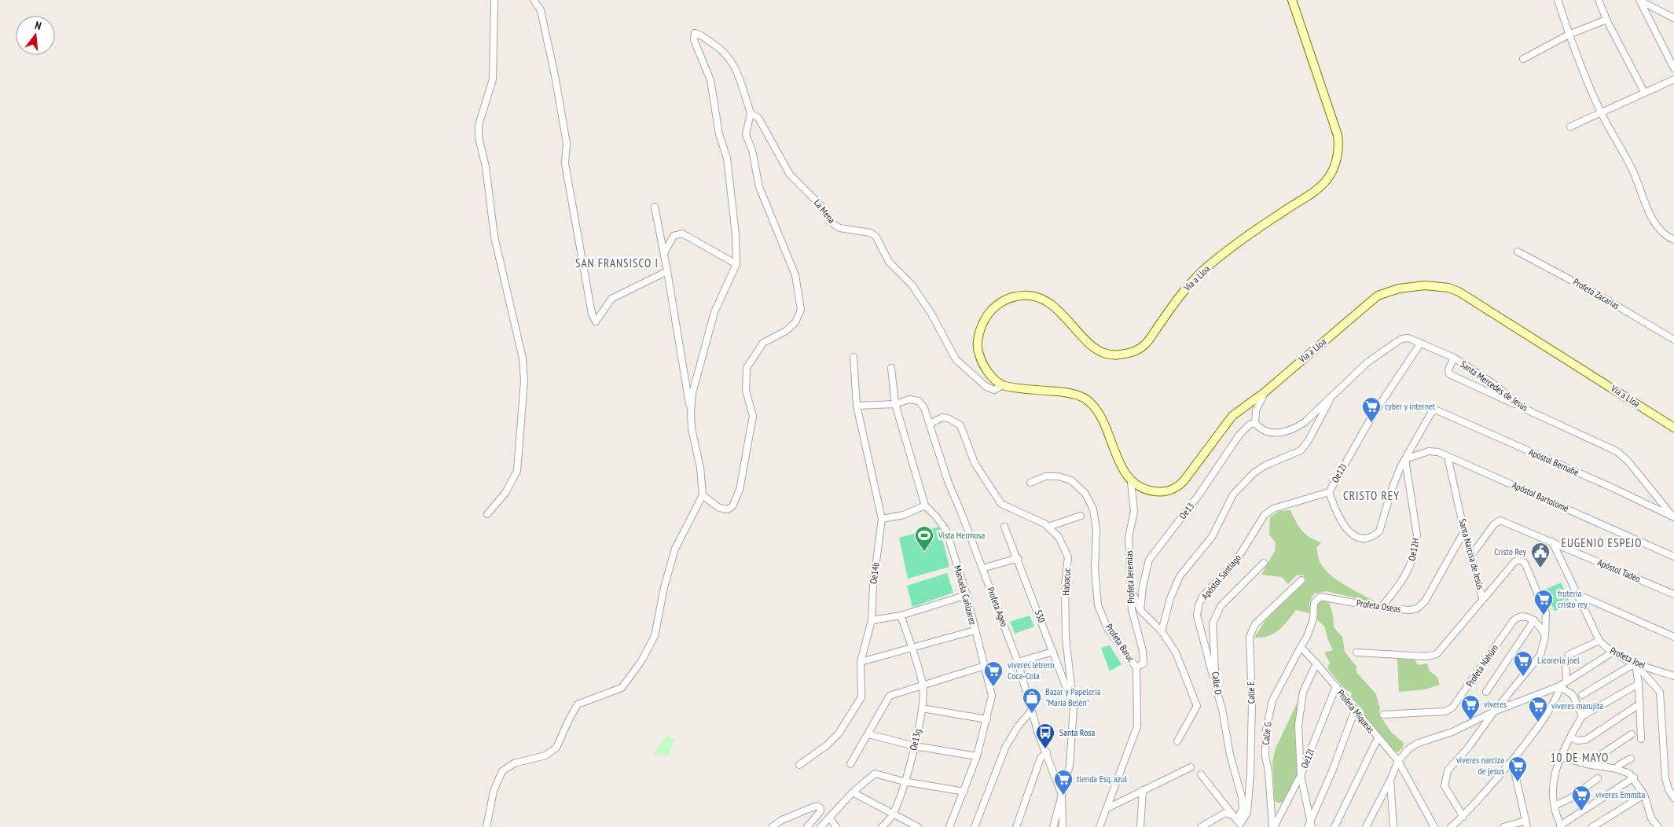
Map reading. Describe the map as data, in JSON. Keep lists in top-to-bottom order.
{
  "streets": {
    "street": [
      "La Mena",
      "Vía a Lloa",
      "Profeta Zacarías",
      "Via a Lloa",
      "Santa Mercedes de Jesús",
      "Apóstol Bernabé",
      "Oe12J",
      "Apóstol Bartolomé",
      "Oe13",
      "Oe12H",
      "Santa Narcisa de Jesús",
      "Apóstol Tadeo",
      "Oe14b",
      "Profeta Jeremías",
      "Apóstol Santiago",
      "Habacuc",
      "Manuela Cañizarez",
      "Profeta Oseas",
      "Profeta Ageo",
      "S30",
      "Profeta Baruc",
      "Profeta Joel",
      "Profeta Nahúm",
      "Calle D",
      "Calle E",
      "Profeta Miqueas",
      "Calle G",
      "Oe13g",
      "Oe12l"
    ]
  },
  "crossings": [
    ["La Mena", "Vía a Lloa"],
    ["Via a Lloa", "Profeta Jeremías"],
    ["Santa Mercedes de Jesús", "Apóstol Bernabé"],
    ["Santa Mercedes de Jesús", "Oe12J"],
    ["Santa Mercedes de Jesús", "Oe13"],
    ["Apóstol Bernabé", "Oe12J"],
    ["Apóstol Bernabé", "Apóstol Bartolomé"],
    ["Apóstol Bernabé", "Oe12H"],
    ["Oe12J", "Apóstol Bartolomé"],
    ["Oe12J", "Oe12H"],
    ["Oe12J", "Apóstol Santiago"],
    ["Apóstol Bartolomé", "Oe12H"],
    ["Apóstol Bartolomé", "Santa Narcisa de Jesús"],
    ["Oe12H", "Profeta Oseas"],
    ["Santa Narcisa de Jesús", "Apóstol Tadeo"],
    ["Santa Narcisa de Jesús", "Profeta Oseas"],
    ["Apóstol Tadeo", "Profeta Joel"],
    ["Profeta Jeremías", "Profeta Baruc"],
    ["Apóstol Santiago", "Calle D"],
    ["Habacuc", "Profeta Ageo"],
    ["Habacuc", "S30"],
    ["Manuela Cañizarez", "Profeta Ageo"],
    ["Profeta Oseas", "Profeta Miqueas"],
    ["Profeta Oseas", "Calle G"],
    ["Calle D", "Calle E"],
    ["Profeta Miqueas", "Calle G"],
    ["Profeta Miqueas", "Oe12l"],
    ["Calle G", "Oe12l"]
  ],
  "districts": [
    "SAN FRANSISCO I",
    "CRISTO REY",
    "EUGENIO ESPEJO",
    "10 DE MAYO"
  ],
  "places": {
    "supermarket": [
      "cyber y internet",
      "fruteria cristo rey",
      "Licoreria joel",
      "viveres letrero Coca-Cola",
      "viveres",
      "viveres marujita",
      "viveres narciza de jesus",
      "tienda Esq. azul",
      "viveres Emmita"
    ],
    "sports": ["Vista Hermosa"],
    "public building": ["Cristo Rey"],
    "shop": ["Bazar y Papeleria \"María Belén\""],
    "bus stop": ["Santa Rosa"]
  },
  "north": "top"
}
